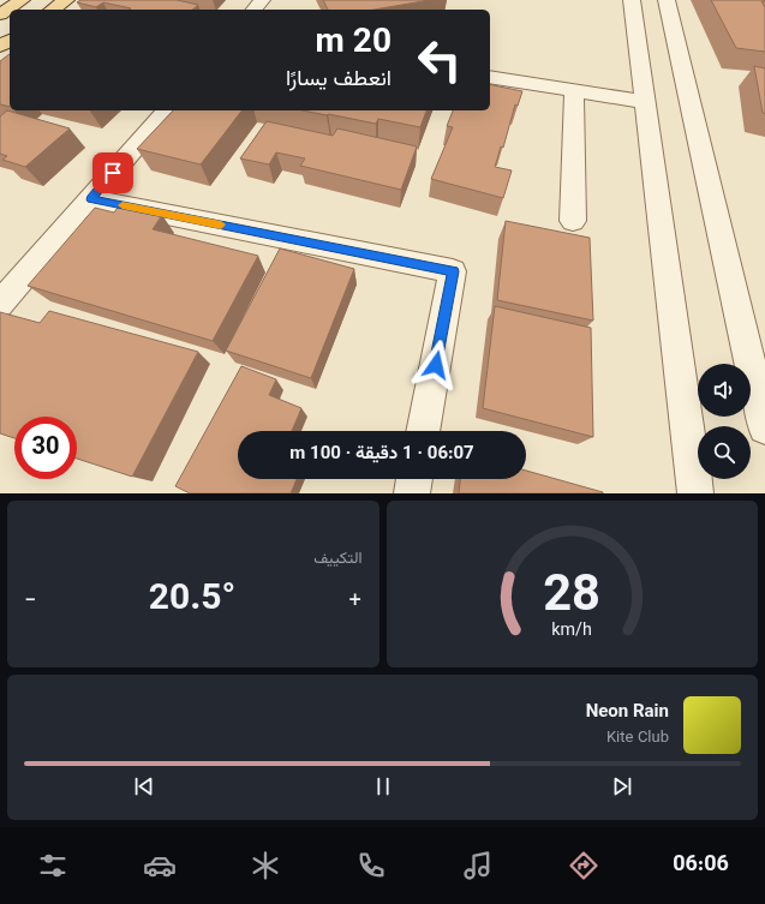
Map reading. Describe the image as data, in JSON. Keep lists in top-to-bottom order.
{
  "page": {
    "turn": ["20 m", "انعطف يسارًا"],
    "limit": "30",
    "trip": "06:07 · 1 دقيقة · 100 m",
    "tile": "التكييف",
    "heat": ["−", "20.5°", "+"],
    "song": ["Neon Rain", "Kite Club"],
    "tabs": "06:06",
    "gauge": ["28", "km/h"]
  }
}
